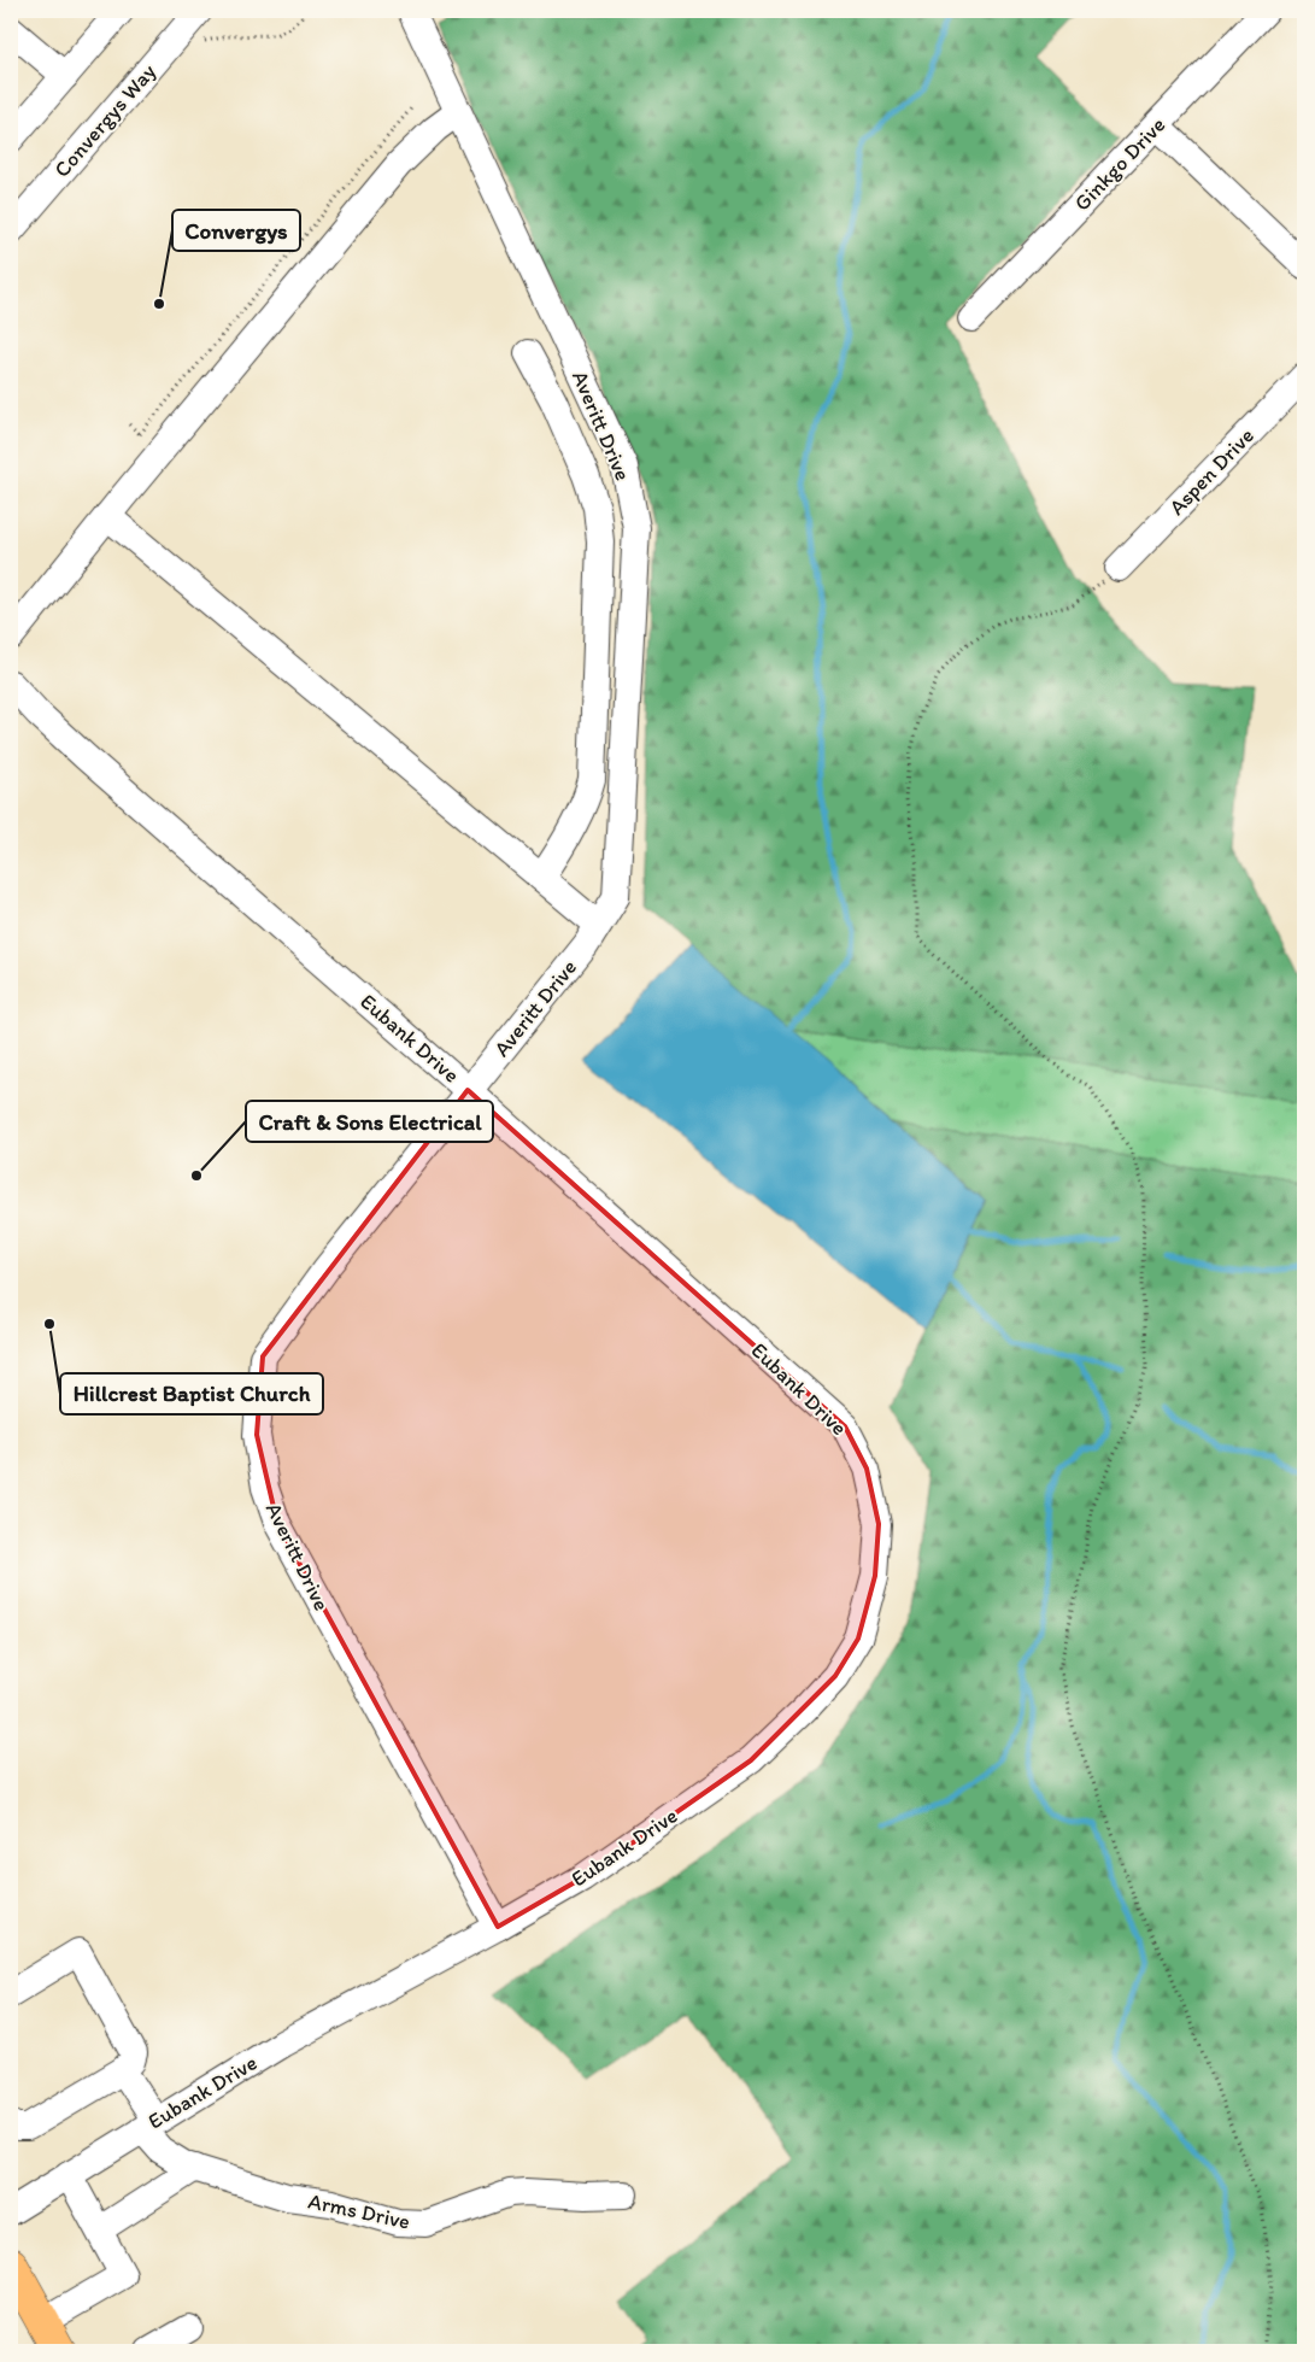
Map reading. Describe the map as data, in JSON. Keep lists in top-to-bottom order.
{
  "streets": {
    "street": [
      "Convergys Way",
      "Ginkgo Drive",
      "Averitt Drive",
      "Aspen Drive",
      "Eubank Drive",
      "Arms Drive"
    ]
  },
  "crossings": [
    ["Averitt Drive", "Eubank Drive"],
    ["Eubank Drive", "Arms Drive"]
  ],
  "places": ["Convergys", "Craft & Sons Electrical", "Hillcrest Baptist Church"]
}
